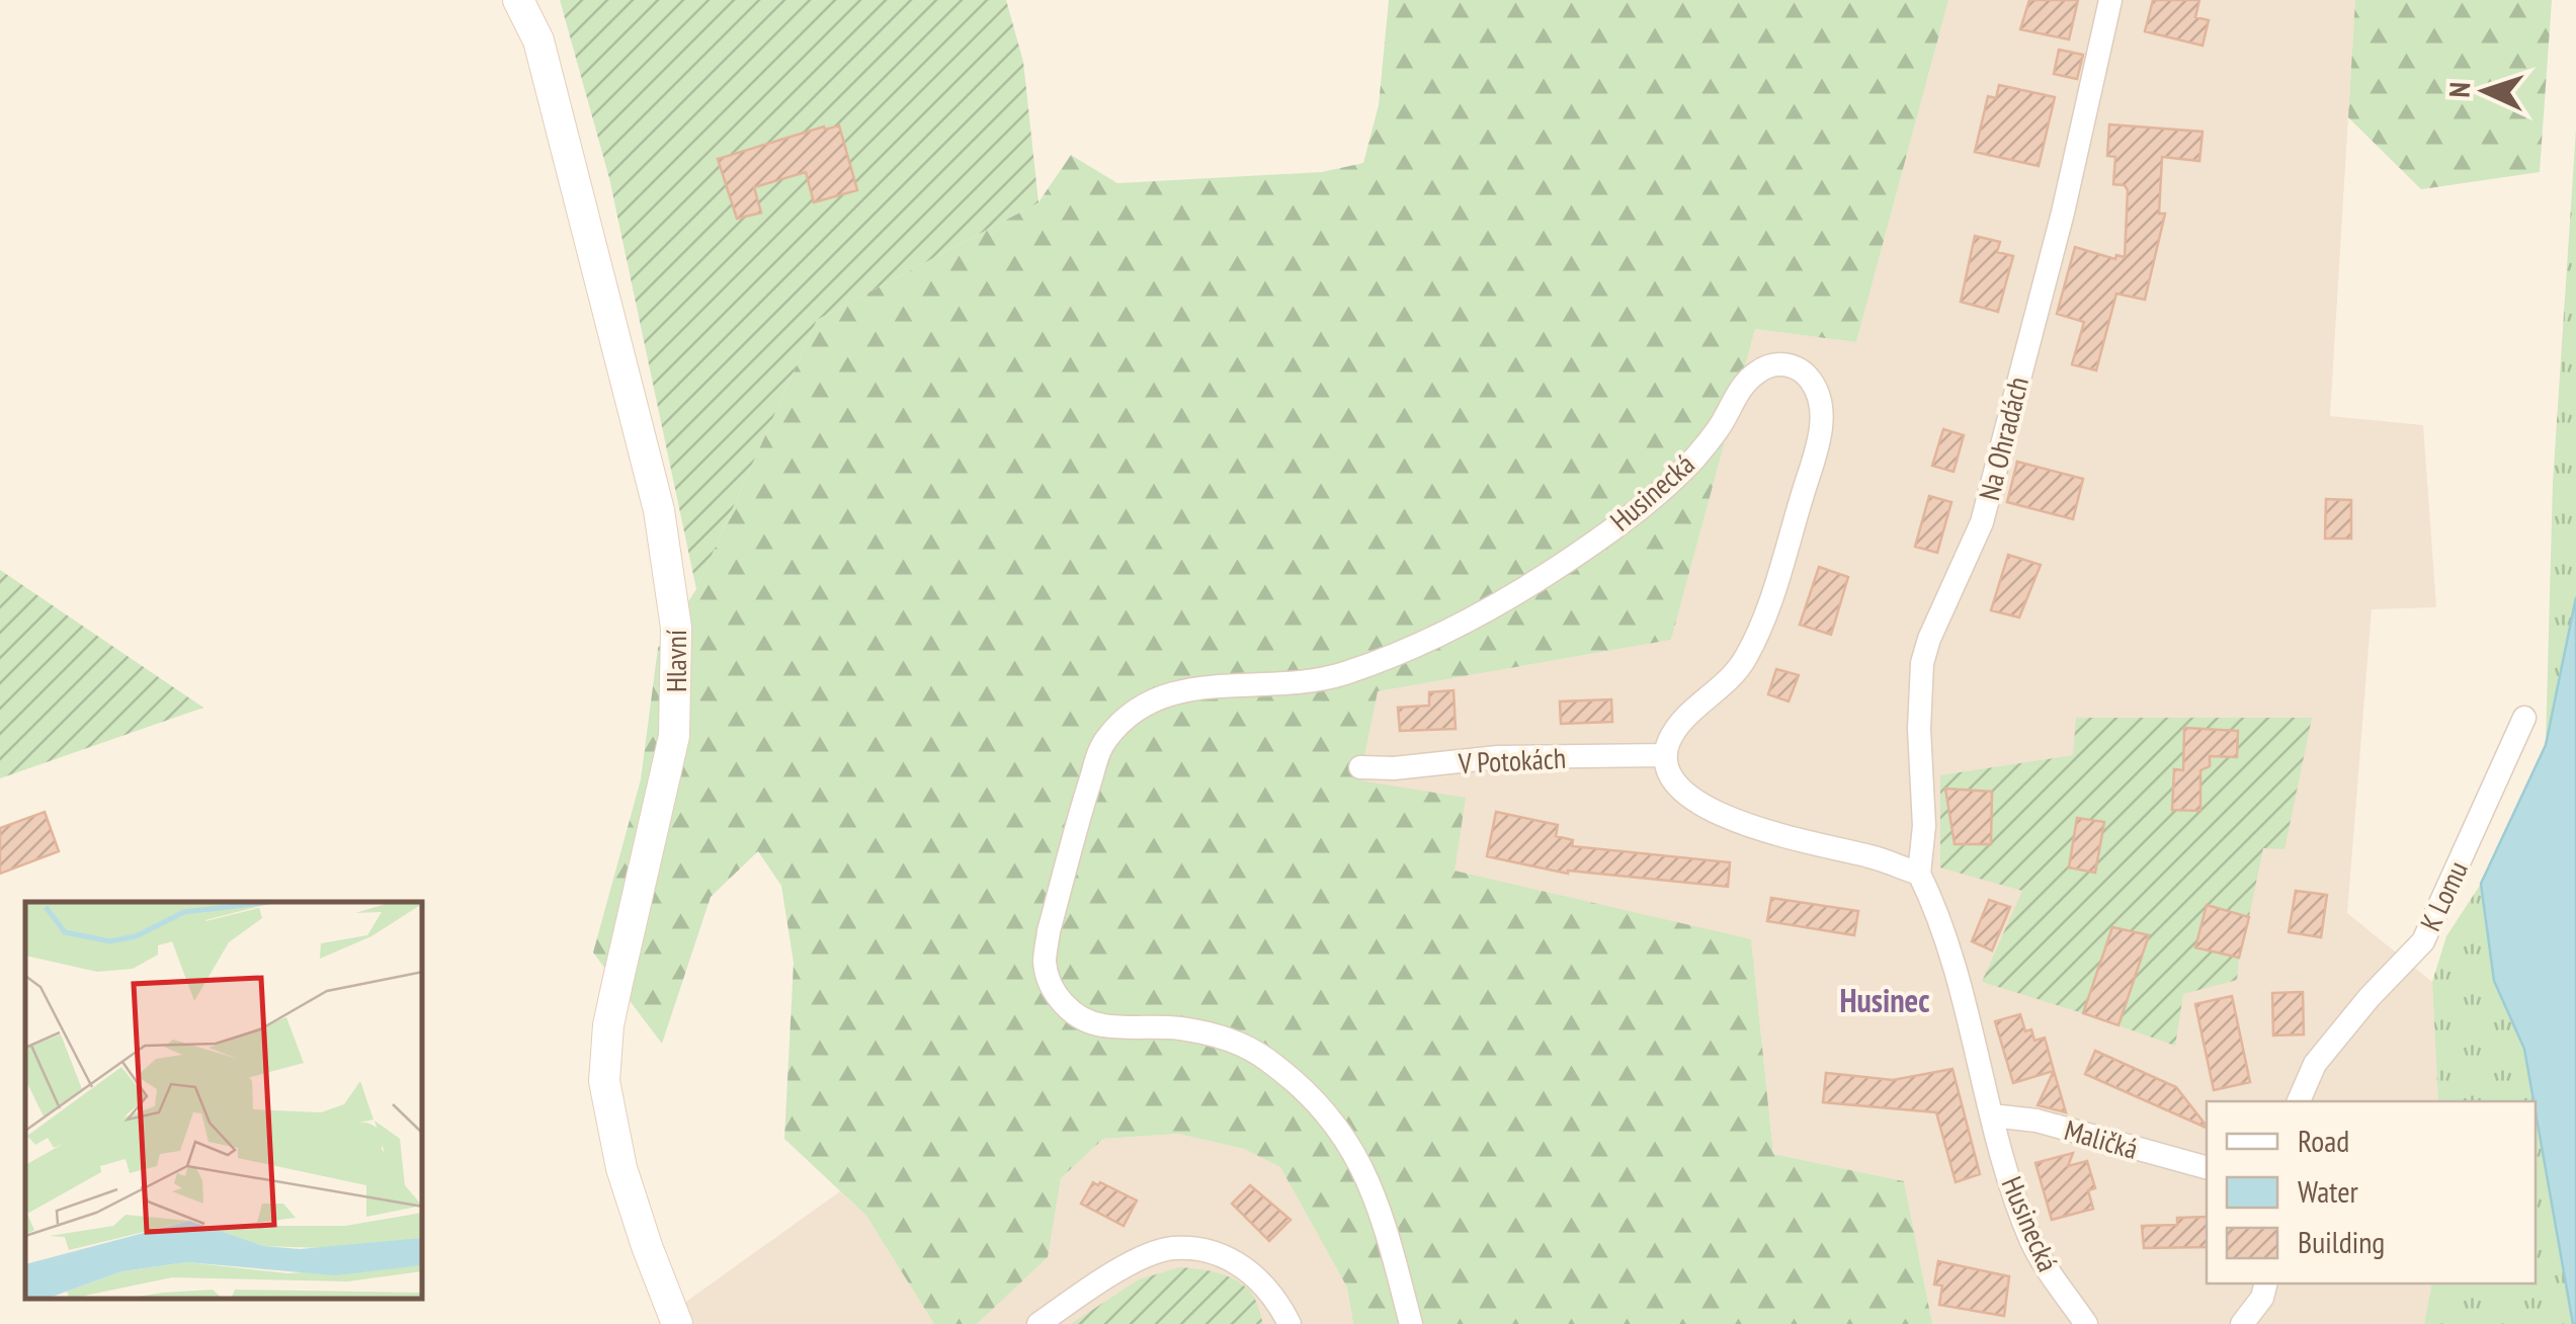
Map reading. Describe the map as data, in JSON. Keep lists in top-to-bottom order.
{
  "streets": {
    "street": [
      "Na Ohradách",
      "Husinecká",
      "Hlavní",
      "V Potokách",
      "K Lomu",
      "Maličká"
    ]
  },
  "crossings": [
    ["Na Ohradách", "Husinecká"],
    ["Husinecká", "V Potokách"],
    ["Husinecká", "Maličká"]
  ],
  "districts": ["Husinec"],
  "legend": ["Road", "Water", "Building"],
  "north": "left"
}
